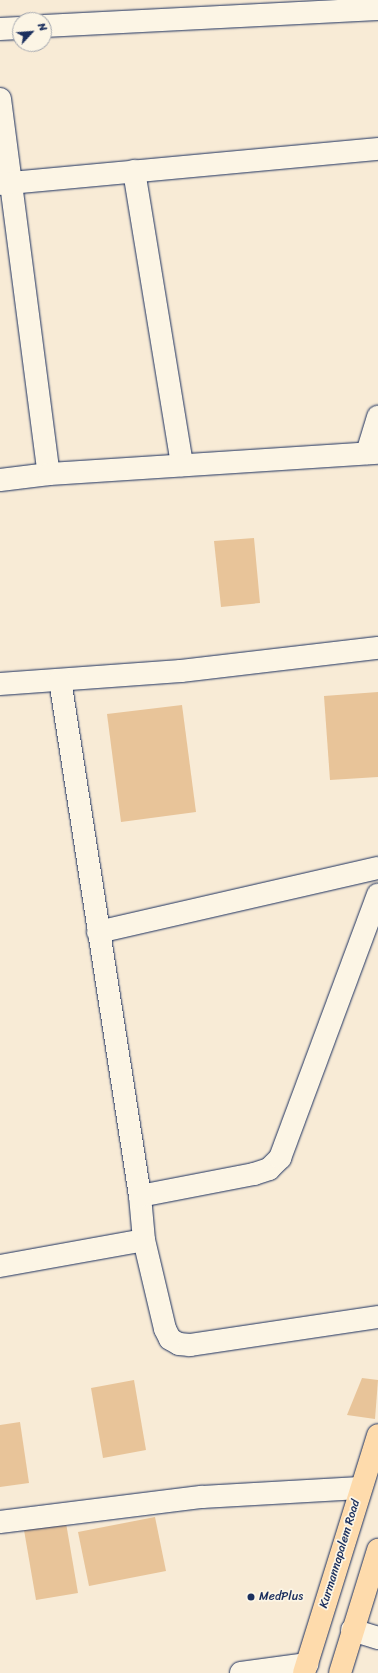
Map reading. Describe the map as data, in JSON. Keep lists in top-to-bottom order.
{
  "streets": {
    "main road": ["Kurmannapalem Road"]
  },
  "places": ["MedPlus"],
  "north": "top right"
}
